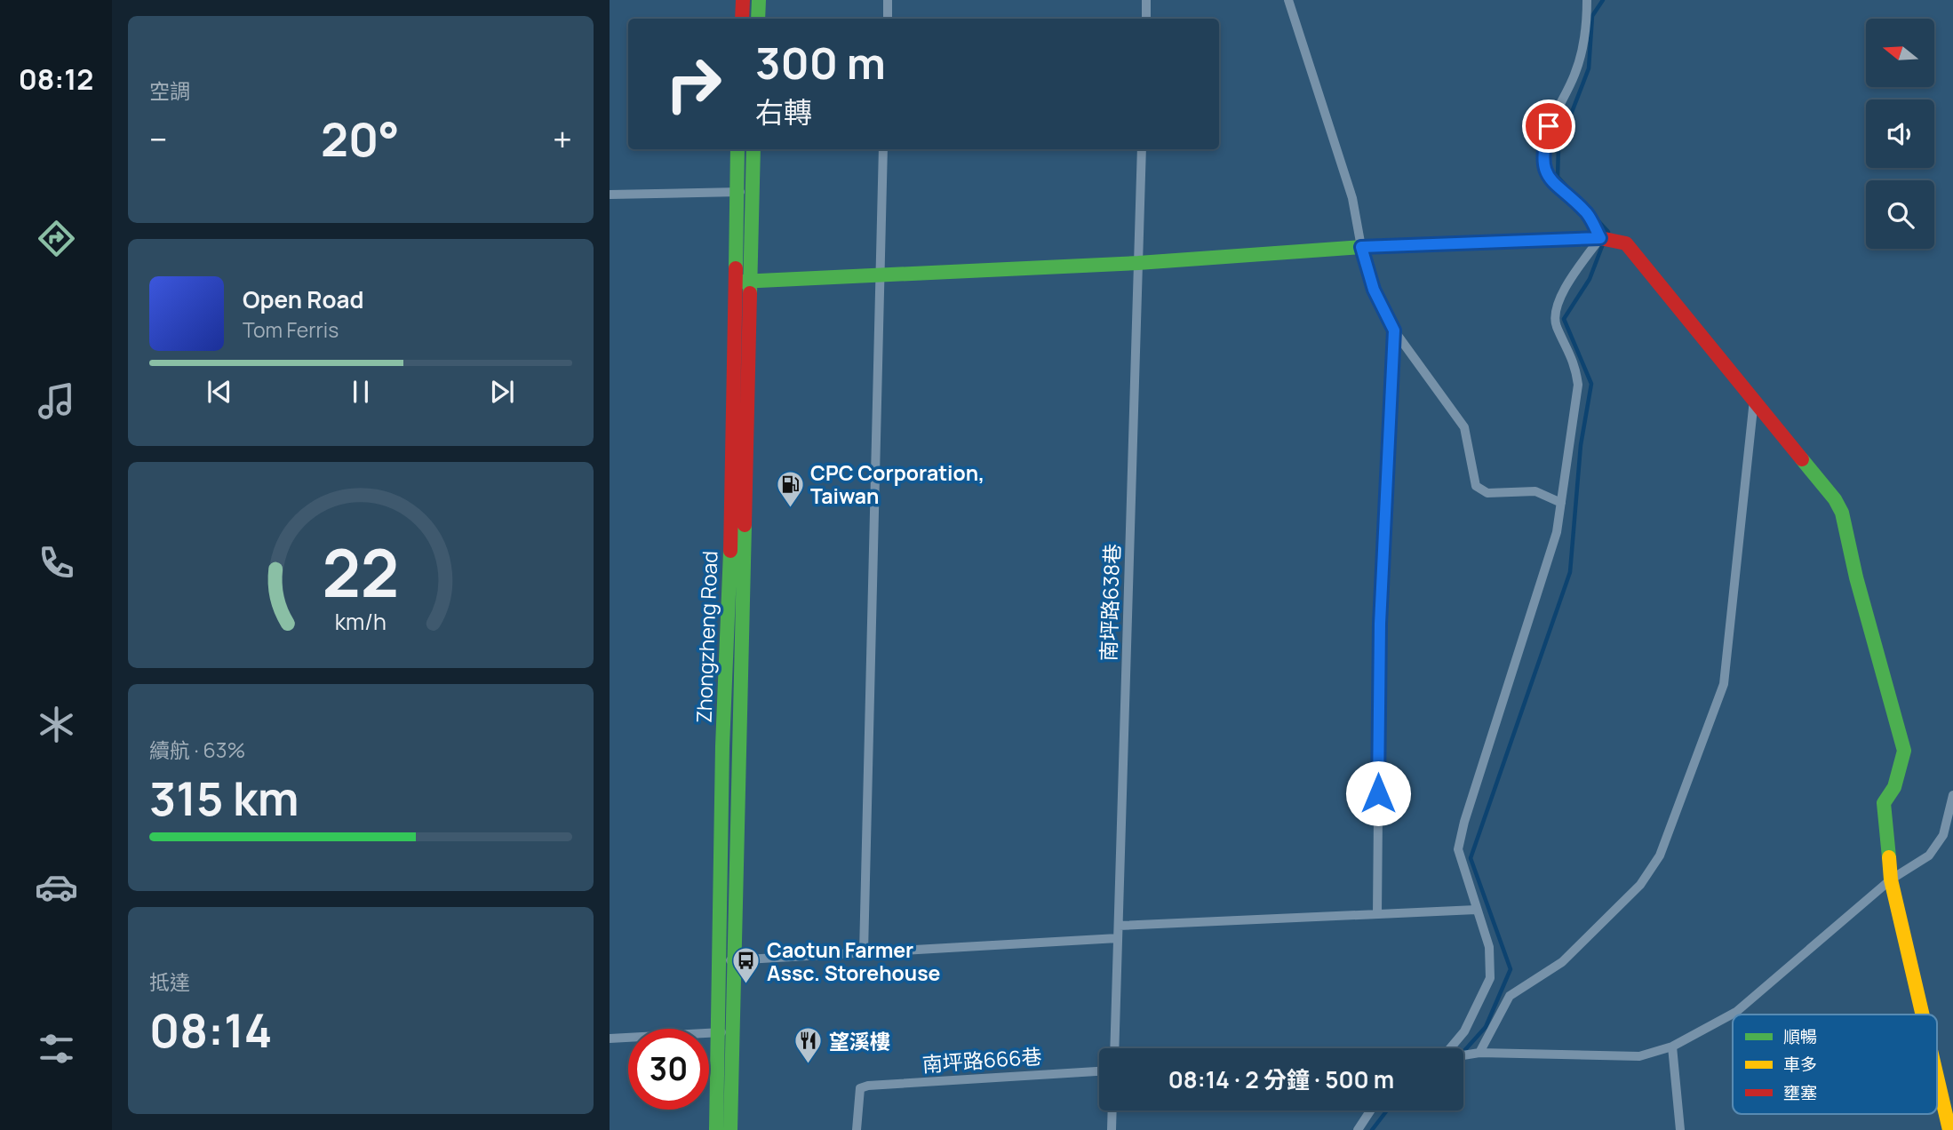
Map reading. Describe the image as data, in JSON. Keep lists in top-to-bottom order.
{
  "streets": {
    "main road": ["Zhongzheng Road"],
    "street": ["南坪路638巷", "南坪路666巷"]
  },
  "places": {
    "fuel station": ["CPC Corporation, Taiwan"],
    "bus stop": ["Caotun Farmer Assc. Storehouse"],
    "restaurant": ["望溪樓"]
  },
  "legend": ["順暢", "車多", "壅塞"],
  "north": "left",
  "page": {
    "tabs": "08:12",
    "tile": [
      "空調",
      ["續航 · 63%", "315 km"],
      ["抵達", "08:14"]
    ],
    "turn": ["300 m", "右轉"],
    "heat": ["−", "20°", "+"],
    "song": ["Open Road", "Tom Ferris"],
    "limit": "30",
    "trip": "08:14 · 2 分鐘 · 500 m",
    "gauge": ["22", "km/h"]
  }
}
